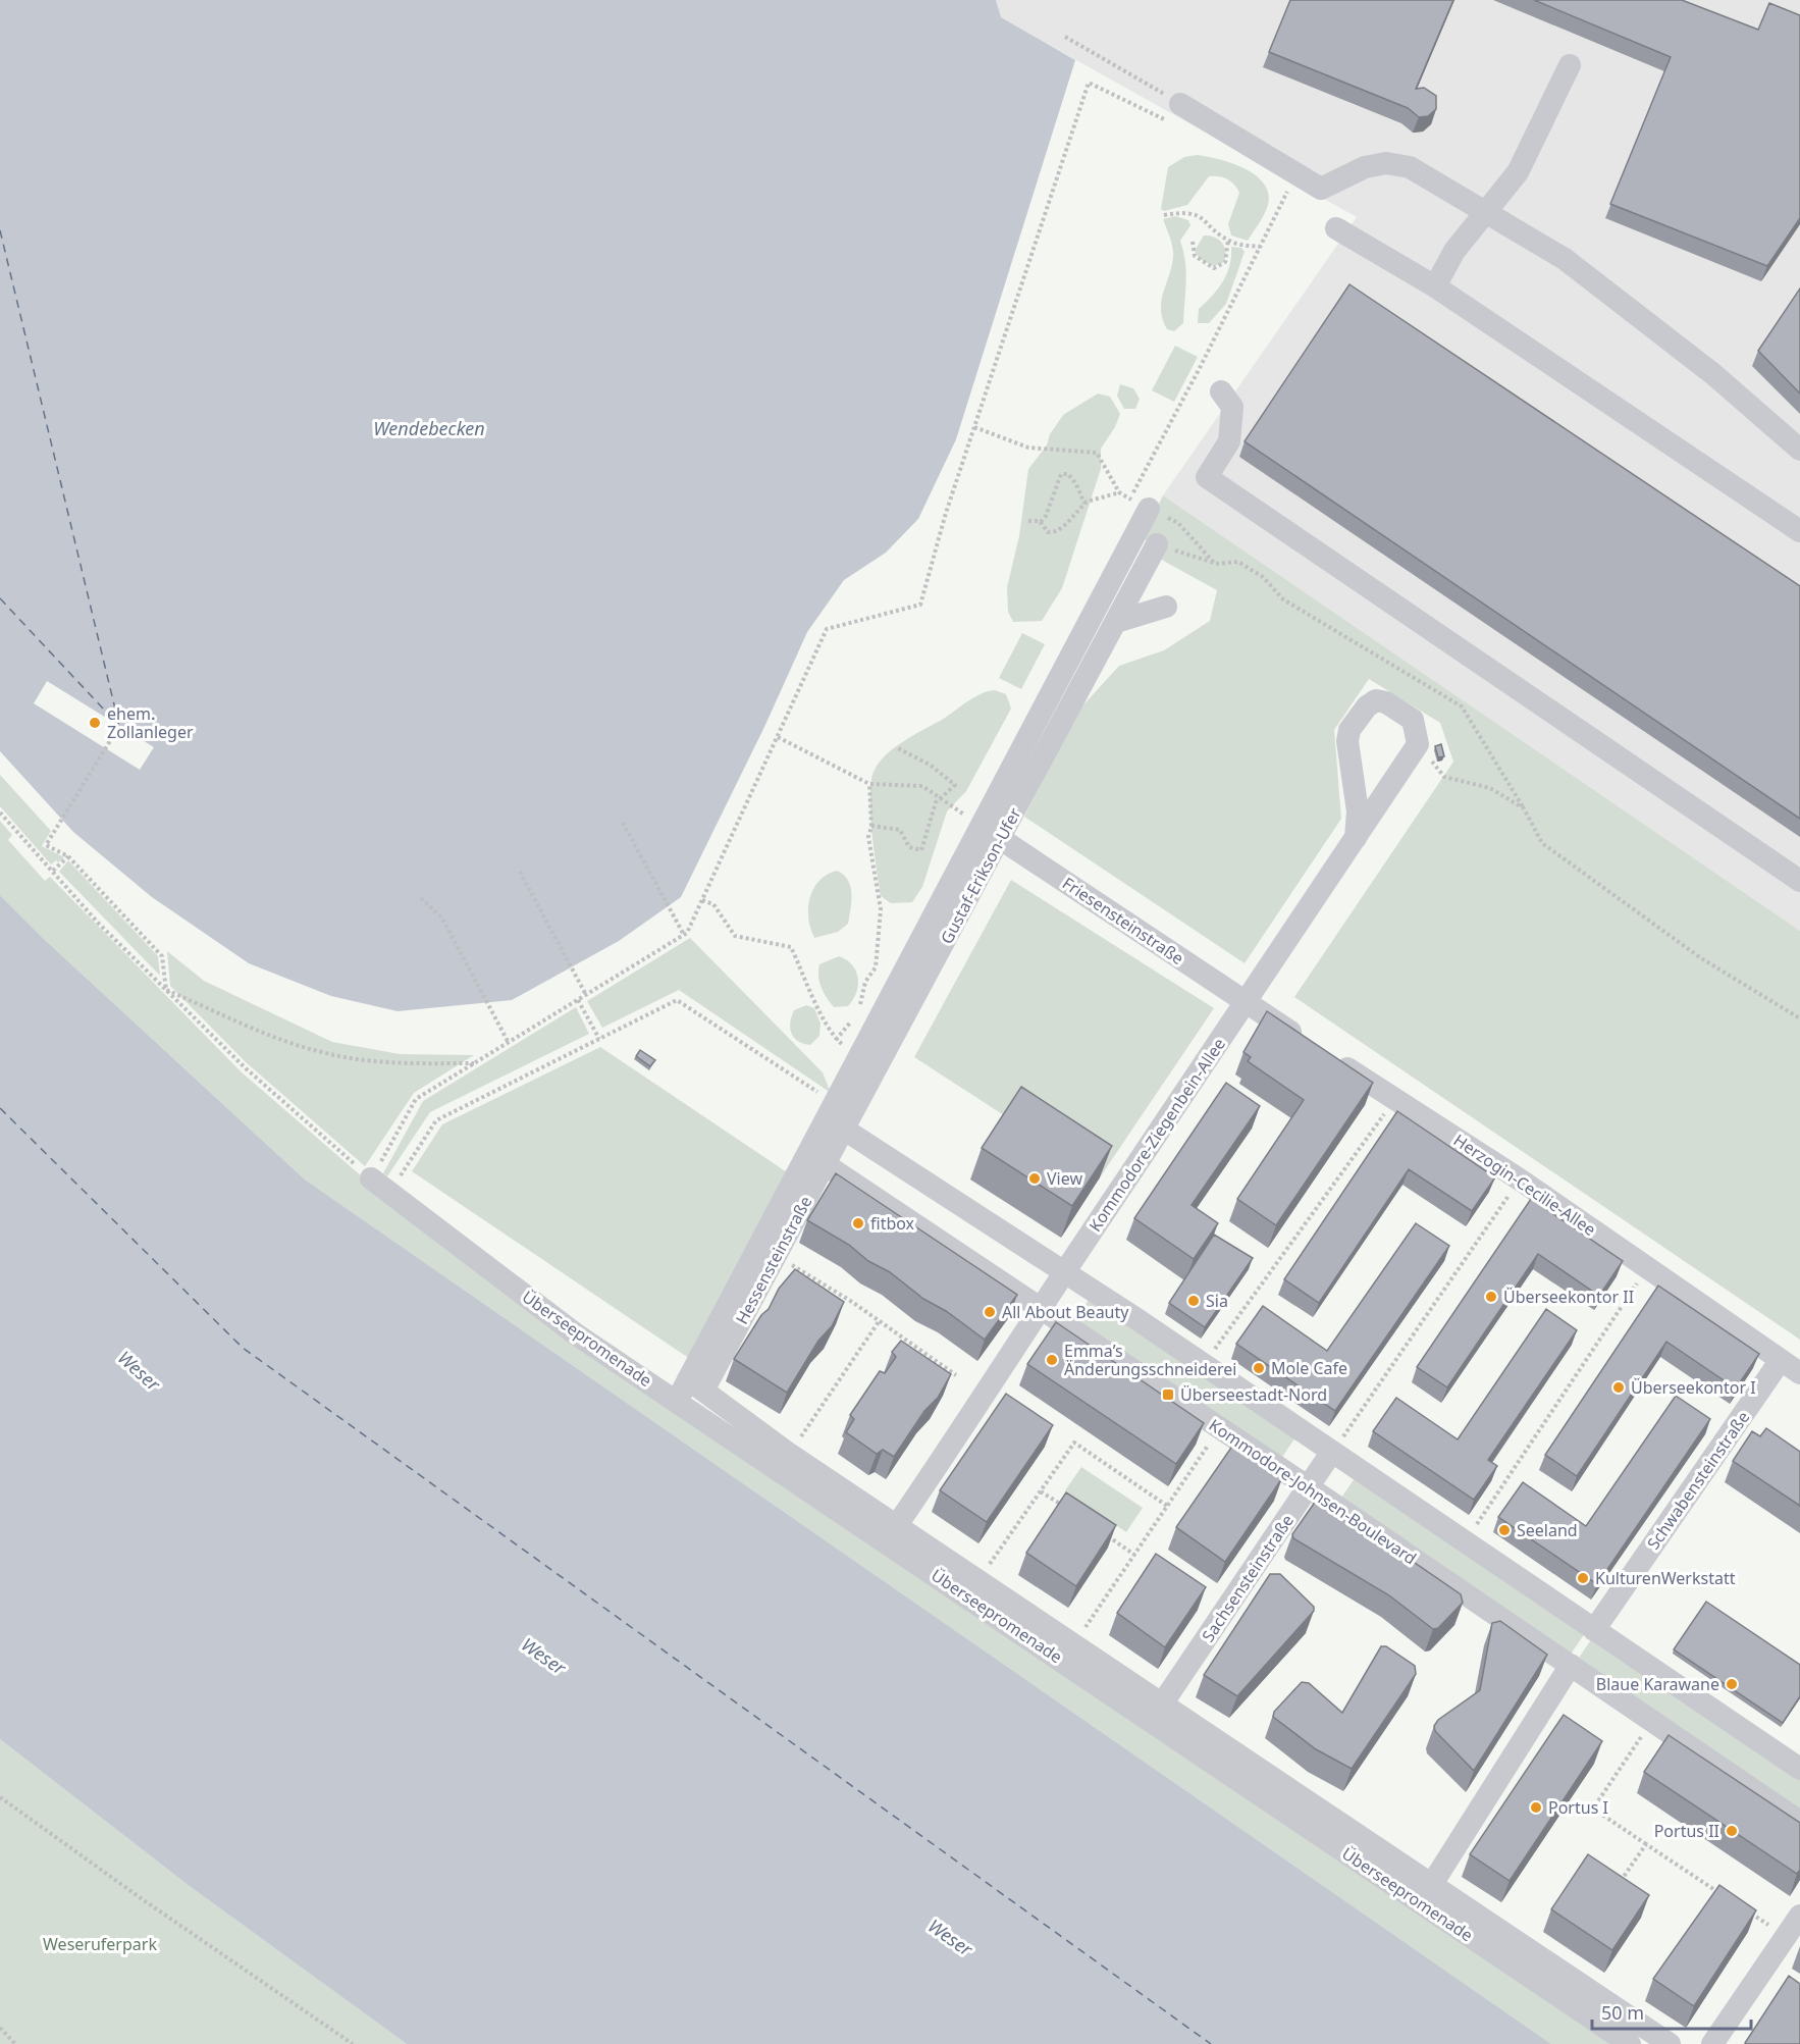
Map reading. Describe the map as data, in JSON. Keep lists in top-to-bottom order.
{
  "streets": {
    "street": [
      "Gustaf-Erikson-Ufer",
      "Friesensteinstraße",
      "Kommodore-Ziegenbein-Allee",
      "Herzogin-Cecilie-Allee",
      "Hessensteinstraße",
      "Überseepromenade",
      "Schwabensteinstraße",
      "Kommodore-Johnsen-Boulevard",
      "Sachsensteinstraße"
    ]
  },
  "crossings": [
    ["Gustaf-Erikson-Ufer", "Friesensteinstraße"],
    ["Gustaf-Erikson-Ufer", "Hessensteinstraße"],
    ["Friesensteinstraße", "Kommodore-Ziegenbein-Allee"],
    ["Friesensteinstraße", "Herzogin-Cecilie-Allee"],
    ["Kommodore-Ziegenbein-Allee", "Herzogin-Cecilie-Allee"],
    ["Kommodore-Ziegenbein-Allee", "Überseepromenade"],
    ["Kommodore-Ziegenbein-Allee", "Kommodore-Johnsen-Boulevard"],
    ["Herzogin-Cecilie-Allee", "Schwabensteinstraße"],
    ["Hessensteinstraße", "Überseepromenade"],
    ["Hessensteinstraße", "Kommodore-Johnsen-Boulevard"],
    ["Überseepromenade", "Sachsensteinstraße"],
    ["Kommodore-Johnsen-Boulevard", "Sachsensteinstraße"]
  ],
  "water": ["Wendebecken", "Weser"],
  "parks": ["Weseruferpark"],
  "places": {
    "other": [
      "ehem. Zollanleger",
      "View",
      "fitbox",
      "Überseekontor II",
      "Sia",
      "All About Beauty",
      "Emma’s Änderungsschneiderei",
      "Mole Cafe",
      "Überseekontor I",
      "Seeland",
      "KulturenWerkstatt",
      "Blaue Karawane",
      "Portus I",
      "Portus II"
    ],
    "transit": ["Überseestadt-Nord"]
  },
  "scale_bar": "50 m"
}
